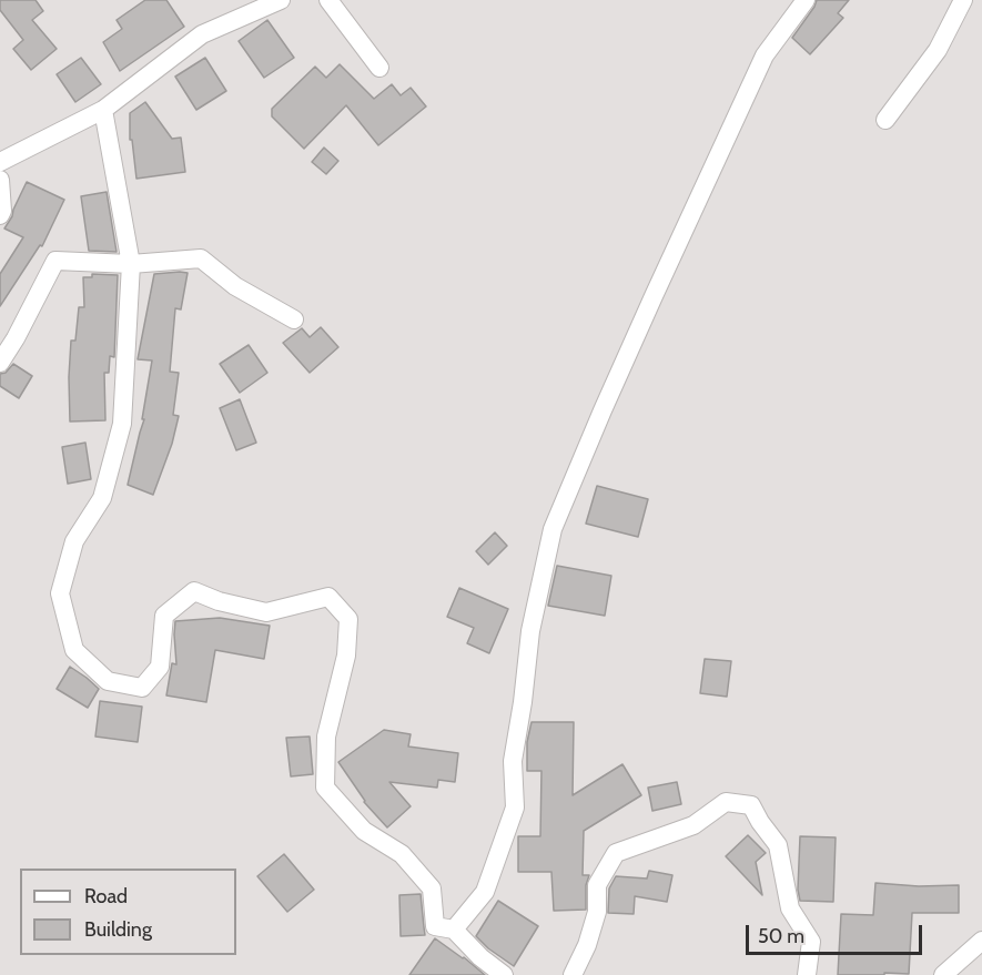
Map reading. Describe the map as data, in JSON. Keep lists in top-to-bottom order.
{
  "legend": ["Road", "Building"],
  "scale_bar": "50 m"
}
